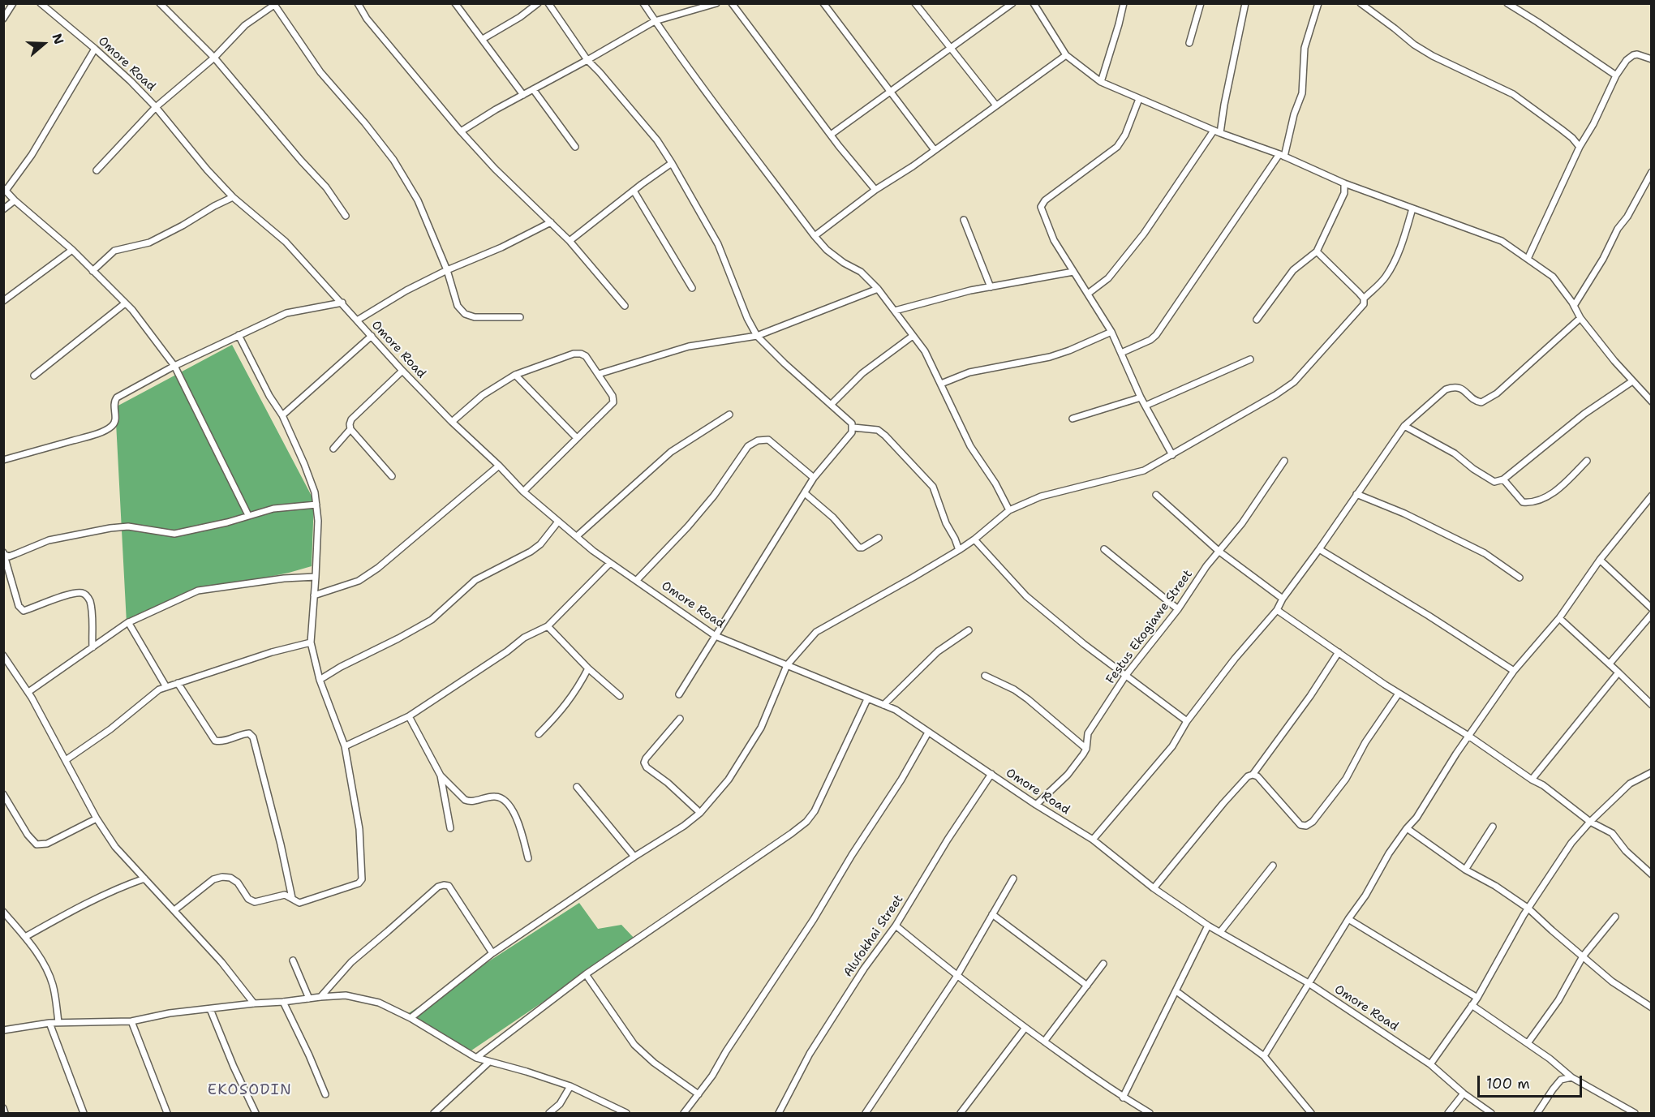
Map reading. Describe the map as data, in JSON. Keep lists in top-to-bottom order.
{
  "streets": {
    "street": ["Omore Road", "Festus Ekogiawe Street", "Alufokhai Street"]
  },
  "crossings": [
    ["Omore Road", "Festus Ekogiawe Street"],
    ["Omore Road", "Alufokhai Street"]
  ],
  "districts": ["EKOSODIN"],
  "scale_bar": "100 m",
  "north": "right"
}
